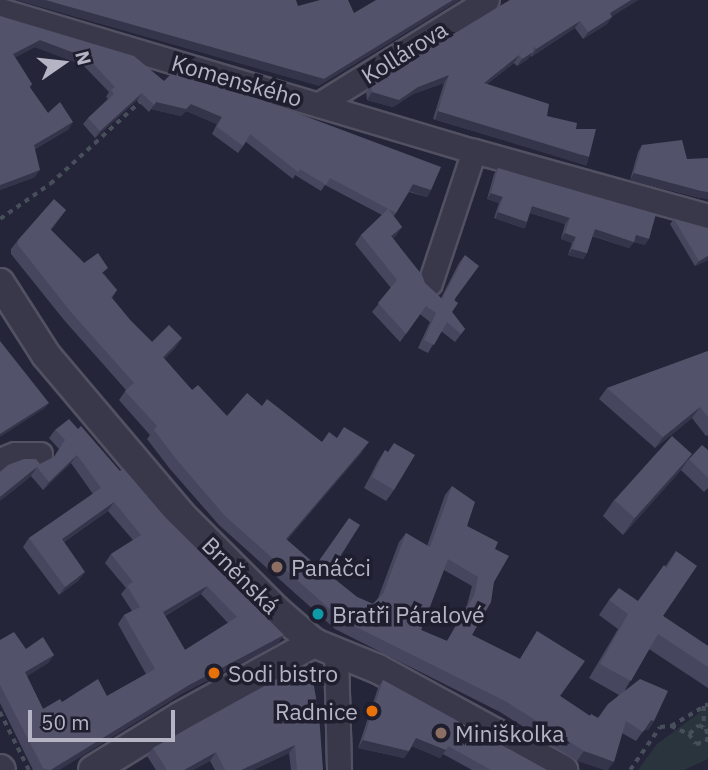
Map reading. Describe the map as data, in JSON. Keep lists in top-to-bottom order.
{
  "streets": {
    "street": ["Kollárova", "Komenského", "Brněnská"]
  },
  "crossings": [
    ["Kollárova", "Komenského"]
  ],
  "places": [
    "Panáčci",
    "Bratři Páralové",
    "Sodi bistro",
    "Radnice",
    "Miniškolka"
  ],
  "scale_bar": "50 m",
  "north": "right"
}
